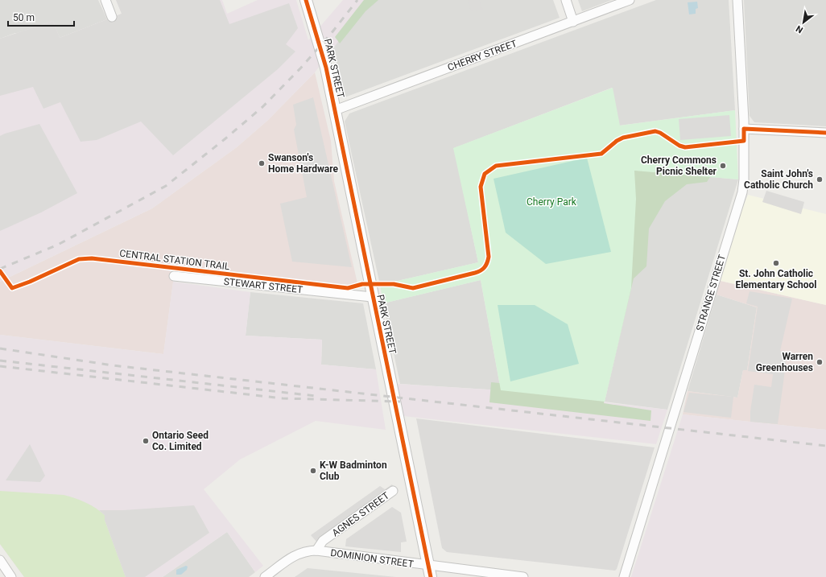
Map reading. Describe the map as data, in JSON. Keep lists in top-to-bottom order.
{
  "streets": {
    "street": [
      "CHERRY STREET",
      "PARK STREET",
      "STEWART STREET",
      "STRANGE STREET",
      "AGNES STREET",
      "DOMINION STREET"
    ],
    "cycle path": ["CENTRAL STATION TRAIL"]
  },
  "crossings": [
    ["CHERRY STREET", "PARK STREET"],
    ["PARK STREET", "STEWART STREET"],
    ["PARK STREET", "DOMINION STREET"],
    ["AGNES STREET", "DOMINION STREET"]
  ],
  "parks": ["Cherry Park"],
  "places": [
    "Swanson's Home Hardware",
    "Cherry Commons Picnic Shelter",
    "Saint John's Catholic Church",
    "St. John Catholic Elementary School",
    "Warren Greenhouses",
    "Ontario Seed Co. Limited",
    "K-W Badminton Club"
  ],
  "scale_bar": "50 m",
  "north": "bottom left"
}
